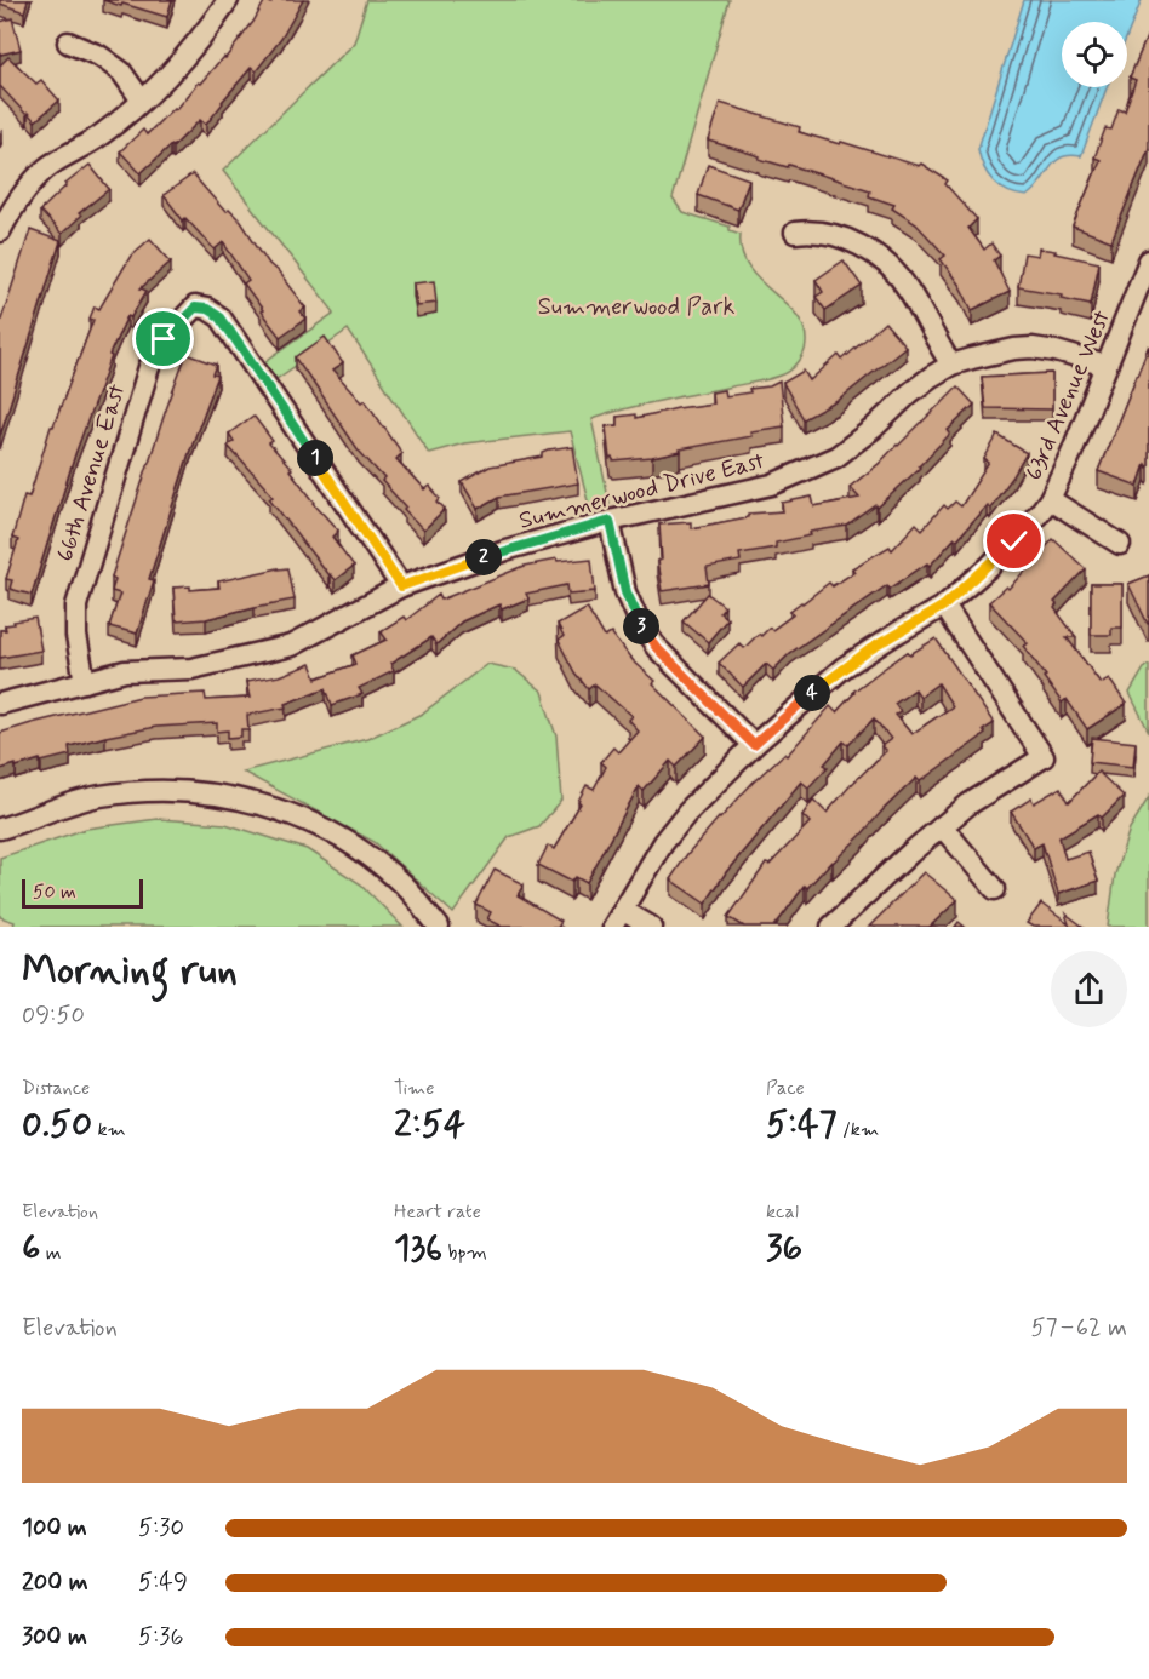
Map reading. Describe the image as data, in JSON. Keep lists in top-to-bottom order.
{
  "streets": {
    "street": ["63rd Avenue West", "66th Avenue East", "Summerwood Drive East"]
  },
  "crossings": [
    ["63rd Avenue West", "Summerwood Drive East"],
    ["66th Avenue East", "Summerwood Drive East"]
  ],
  "parks": ["Summerwood Park"],
  "scale_bar": "50 m",
  "page": {
    "pins": [
      "1",
      "2",
      "3",
      "4"
    ],
    "scale": "50 m",
    "heading": ["Morning run", "09:50"],
    "stats": [
      ["Distance", "0.50 km"],
      ["Time", "2:54"],
      ["Pace", "5:47 /km"],
      ["Elevation", "6 m"],
      ["Heart rate", "136 bpm"],
      ["kcal", "36"]
    ],
    "chart": ["Elevation", "57–62 m"],
    "list": [
      {
        "name": "100 m",
        "note": "5:30"
      },
      {
        "name": "200 m",
        "note": "5:49"
      },
      {
        "name": "300 m",
        "note": "5:36"
      }
    ]
  }
}
